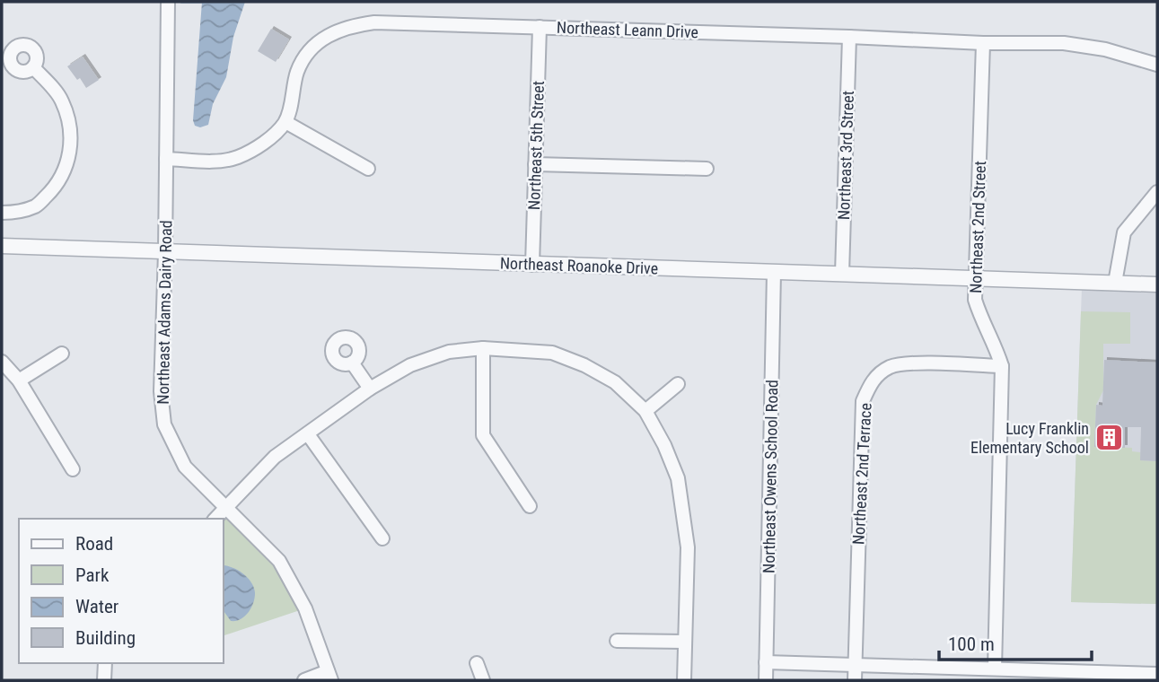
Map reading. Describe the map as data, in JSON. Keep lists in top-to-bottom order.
{
  "streets": {
    "street": [
      "Northeast Leann Drive",
      "Northeast 5th Street",
      "Northeast 3rd Street",
      "Northeast 2nd Street",
      "Northeast Roanoke Drive",
      "Northeast Adams Dairy Road",
      "Northeast 2nd Terrace",
      "Northeast Owens School Road"
    ]
  },
  "crossings": [
    ["Northeast Leann Drive", "Northeast 5th Street"],
    ["Northeast Leann Drive", "Northeast 3rd Street"],
    ["Northeast Leann Drive", "Northeast 2nd Street"],
    ["Northeast 5th Street", "Northeast Roanoke Drive"],
    ["Northeast 3rd Street", "Northeast Roanoke Drive"],
    ["Northeast 2nd Street", "Northeast Roanoke Drive"],
    ["Northeast 2nd Street", "Northeast 2nd Terrace"],
    ["Northeast Roanoke Drive", "Northeast Adams Dairy Road"],
    ["Northeast Roanoke Drive", "Northeast Owens School Road"]
  ],
  "places": {
    "building": ["Lucy Franklin Elementary School"]
  },
  "legend": [
    "Road",
    "Park",
    "Water",
    "Building"
  ],
  "scale_bar": "100 m"
}
